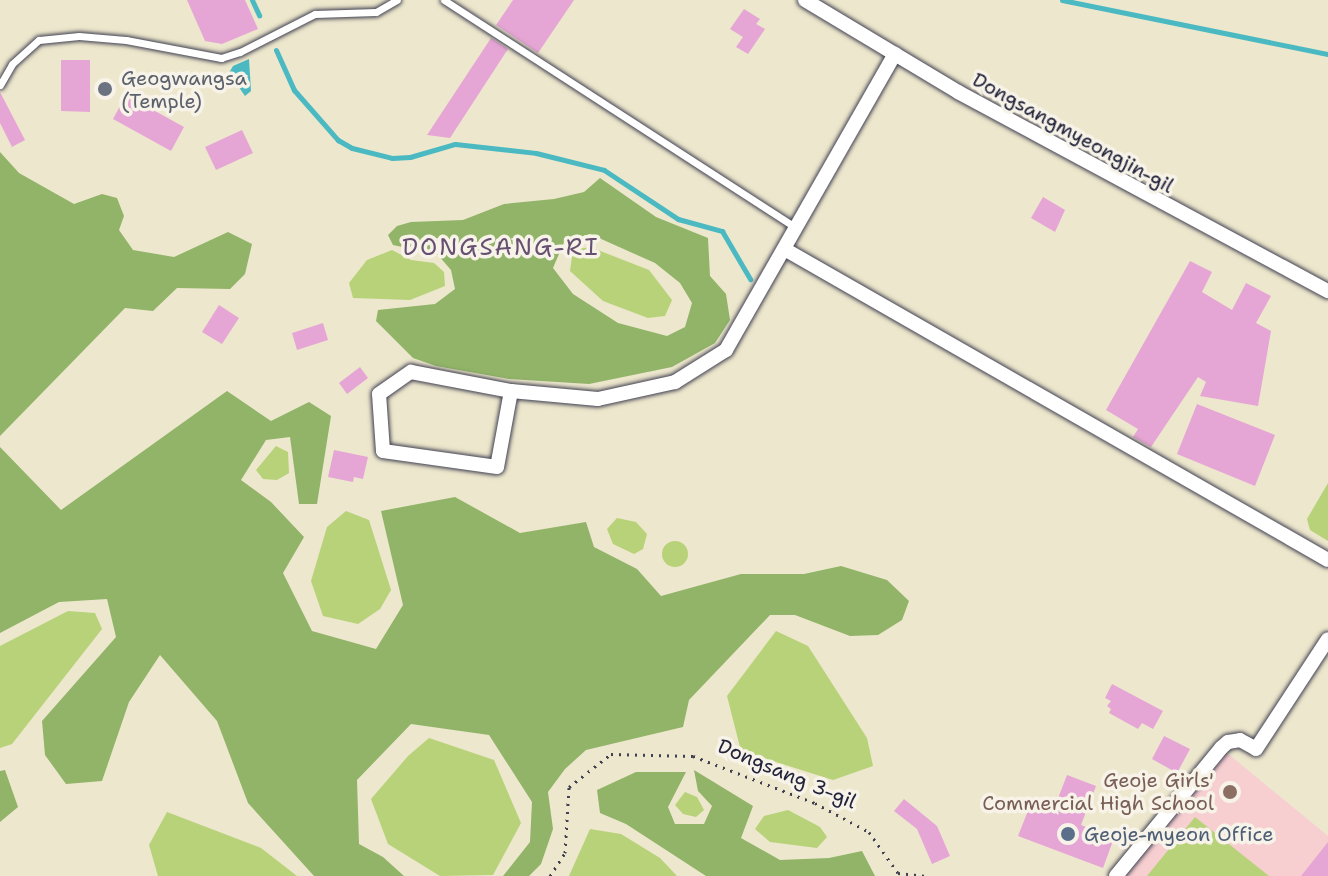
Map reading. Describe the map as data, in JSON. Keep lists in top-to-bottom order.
{
  "streets": {
    "street": ["Dongsangmyeongjin-gil"],
    "path": ["Dongsang 3-gil"]
  },
  "districts": ["DONGSANG-RI"],
  "places": ["Geogwangsa (Temple)", "Geoje Girls' Commercial High School", "Geoje-myeon Office"]
}
